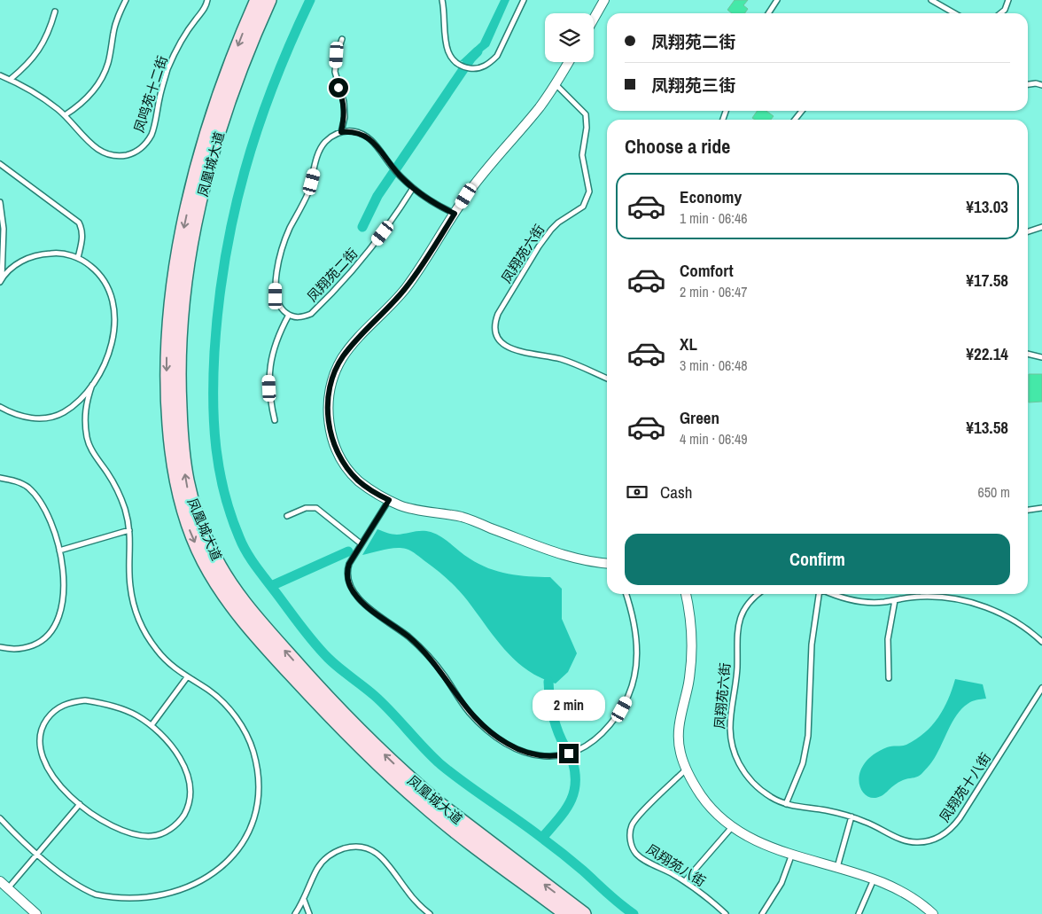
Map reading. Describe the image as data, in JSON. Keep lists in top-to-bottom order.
{
  "streets": {
    "main road": ["凤凰城大道"],
    "lane": [
      "凤鸣苑十二街",
      "凤翔苑六街",
      "凤翔苑二街",
      "凤翔苑十八街",
      "凤翔苑八街"
    ]
  },
  "crossings": [
    ["凤翔苑六街", "凤翔苑十八街"]
  ],
  "page": {
    "banner": ["凤翔苑二街", "凤翔苑三街"],
    "heading": "Choose a ride",
    "list": [
      {
        "name": "Economy",
        "note": "1 min · 06:46",
        "value": "¥13.03"
      },
      {
        "name": "Comfort",
        "note": "2 min · 06:47",
        "value": "¥17.58"
      },
      {
        "name": "XL",
        "note": "3 min · 06:48",
        "value": "¥22.14"
      },
      {
        "name": "Green",
        "note": "4 min · 06:49",
        "value": "¥13.58"
      }
    ],
    "pay": ["Cash", "650 m"],
    "buttons": "Confirm",
    "bubble": "2 min"
  }
}
